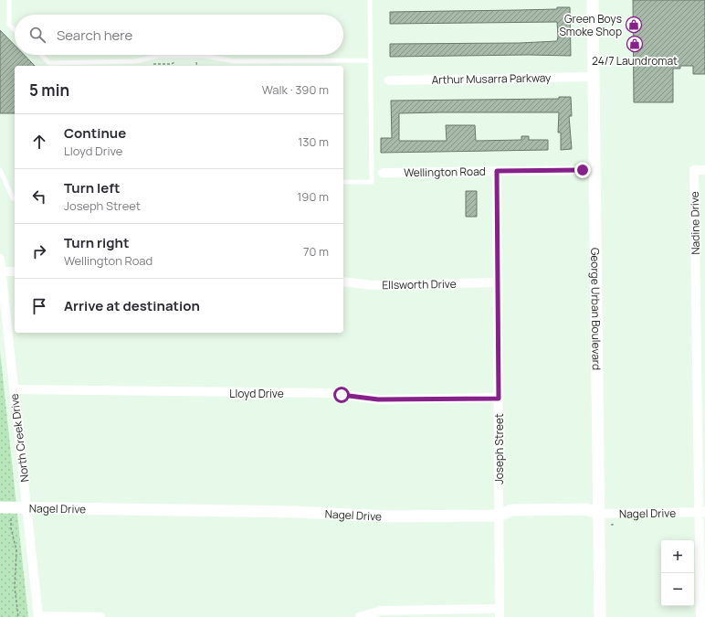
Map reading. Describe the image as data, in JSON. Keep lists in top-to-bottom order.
{
  "streets": {
    "street": [
      "Arthur Musarra Parkway",
      "Wellington Road",
      "Nadine Drive",
      "Ellsworth Drive",
      "George Urban Boulevard",
      "Lloyd Drive",
      "North Creek Drive",
      "Joseph Street",
      "Nagel Drive"
    ]
  },
  "crossings": [
    ["Arthur Musarra Parkway", "George Urban Boulevard"],
    ["Wellington Road", "George Urban Boulevard"],
    ["Wellington Road", "Joseph Street"],
    ["Nadine Drive", "Nagel Drive"],
    ["Ellsworth Drive", "Joseph Street"],
    ["George Urban Boulevard", "Nagel Drive"],
    ["Lloyd Drive", "North Creek Drive"],
    ["Lloyd Drive", "Joseph Street"],
    ["North Creek Drive", "Nagel Drive"],
    ["Joseph Street", "Nagel Drive"]
  ],
  "places": {
    "shop": ["Green Boys Smoke Shop", "24/7 Laundromat"]
  },
  "page": {
    "search": "Search here",
    "heading": ["5 min", "Walk · 390 m"],
    "list": [
      ["Continue", "Lloyd Drive", "130 m"],
      ["Turn left", "Joseph Street", "190 m"],
      ["Turn right", "Wellington Road", "70 m"],
      "Arrive at destination"
    ],
    "map_buttons": ["+", "−"]
  }
}
